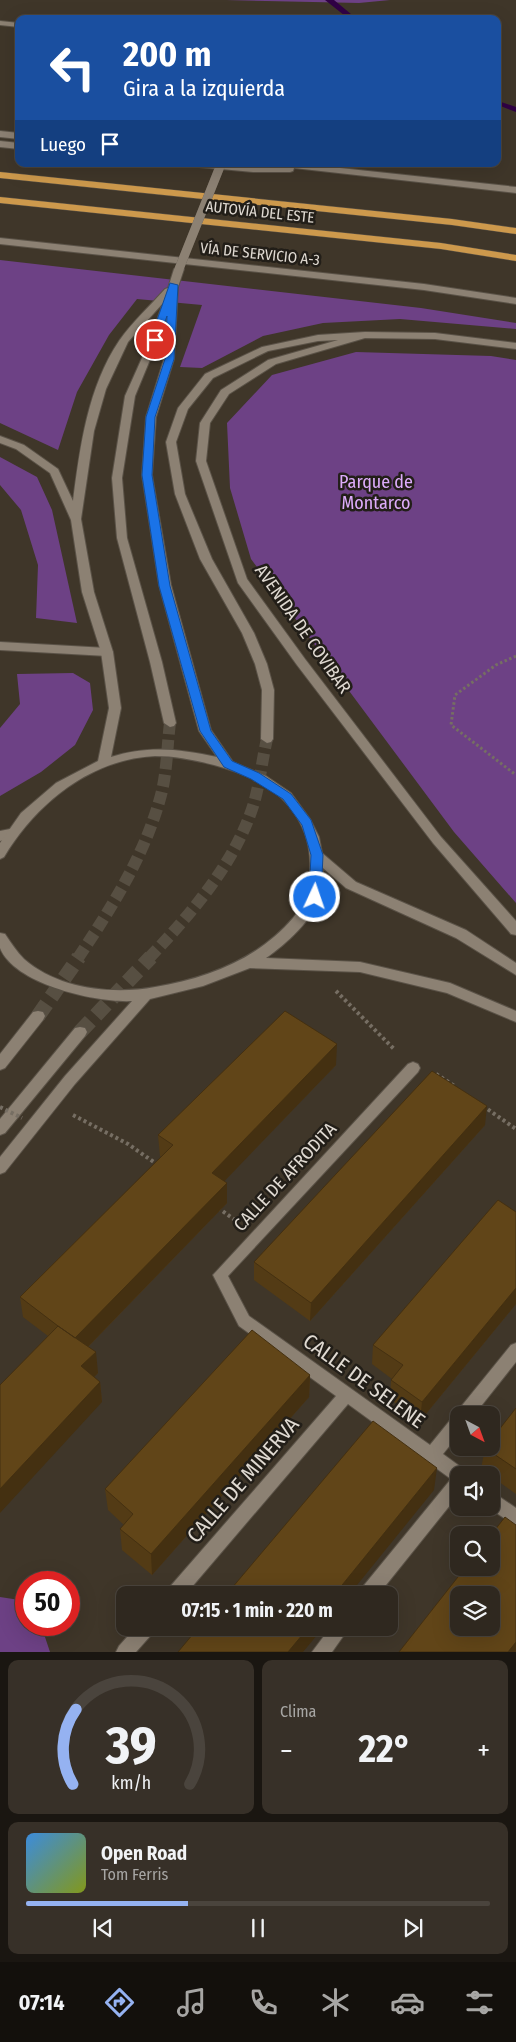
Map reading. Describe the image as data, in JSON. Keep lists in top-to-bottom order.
{
  "streets": {
    "highway": ["AUTOVÍA DEL ESTE"],
    "main road": [
      "VÍA DE SERVICIO A-3",
      "AVENIDA DE COVIBAR",
      "CALLE DE AFRODITA",
      "CALLE DE SELENE",
      "CALLE DE MINERVA"
    ]
  },
  "crossings": [
    ["CALLE DE AFRODITA", "CALLE DE SELENE"],
    ["CALLE DE SELENE", "CALLE DE MINERVA"]
  ],
  "parks": ["Parque de Montarco"],
  "north": "bottom right",
  "page": {
    "turn": ["200 m", "Gira a la izquierda"],
    "then": "Luego",
    "limit": "50",
    "trip": "07:15 · 1 min · 220 m",
    "tile": "Clima",
    "heat": ["−", "22°", "+"],
    "song": ["Open Road", "Tom Ferris"],
    "tabs": "07:14",
    "gauge": ["39", "km/h"]
  }
}
